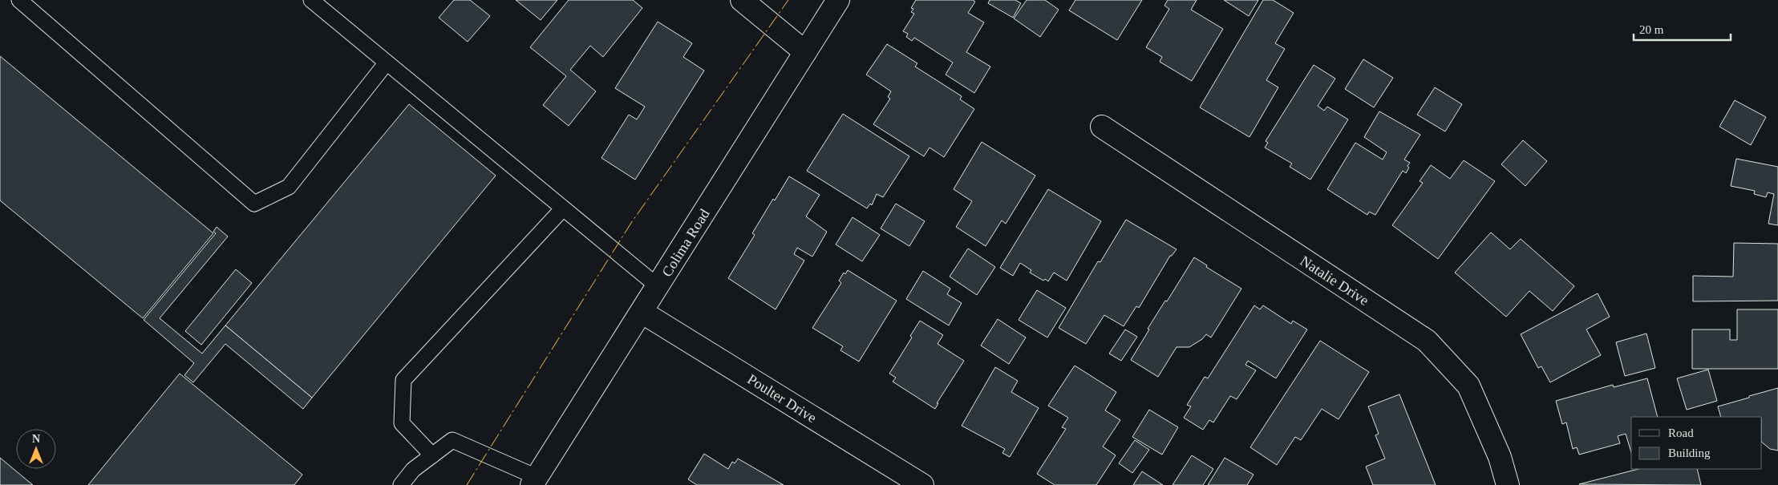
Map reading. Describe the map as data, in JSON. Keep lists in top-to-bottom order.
{
  "streets": {
    "street": ["Colima Road", "Natalie Drive", "Poulter Drive"]
  },
  "crossings": [
    ["Colima Road", "Poulter Drive"]
  ],
  "legend": ["Road", "Building"],
  "scale_bar": "20 m",
  "north": "top"
}
